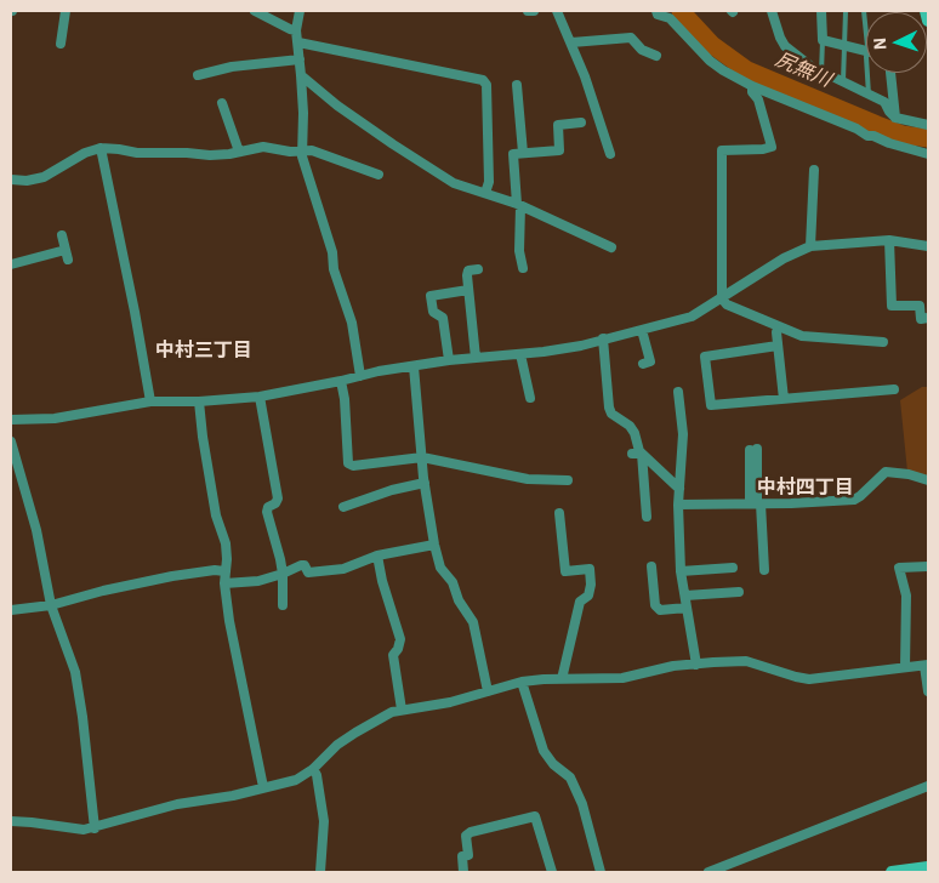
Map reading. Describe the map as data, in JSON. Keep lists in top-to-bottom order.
{
  "districts": ["中村三丁目", "中村四丁目"],
  "water": ["尻無川"],
  "north": "left"
}
